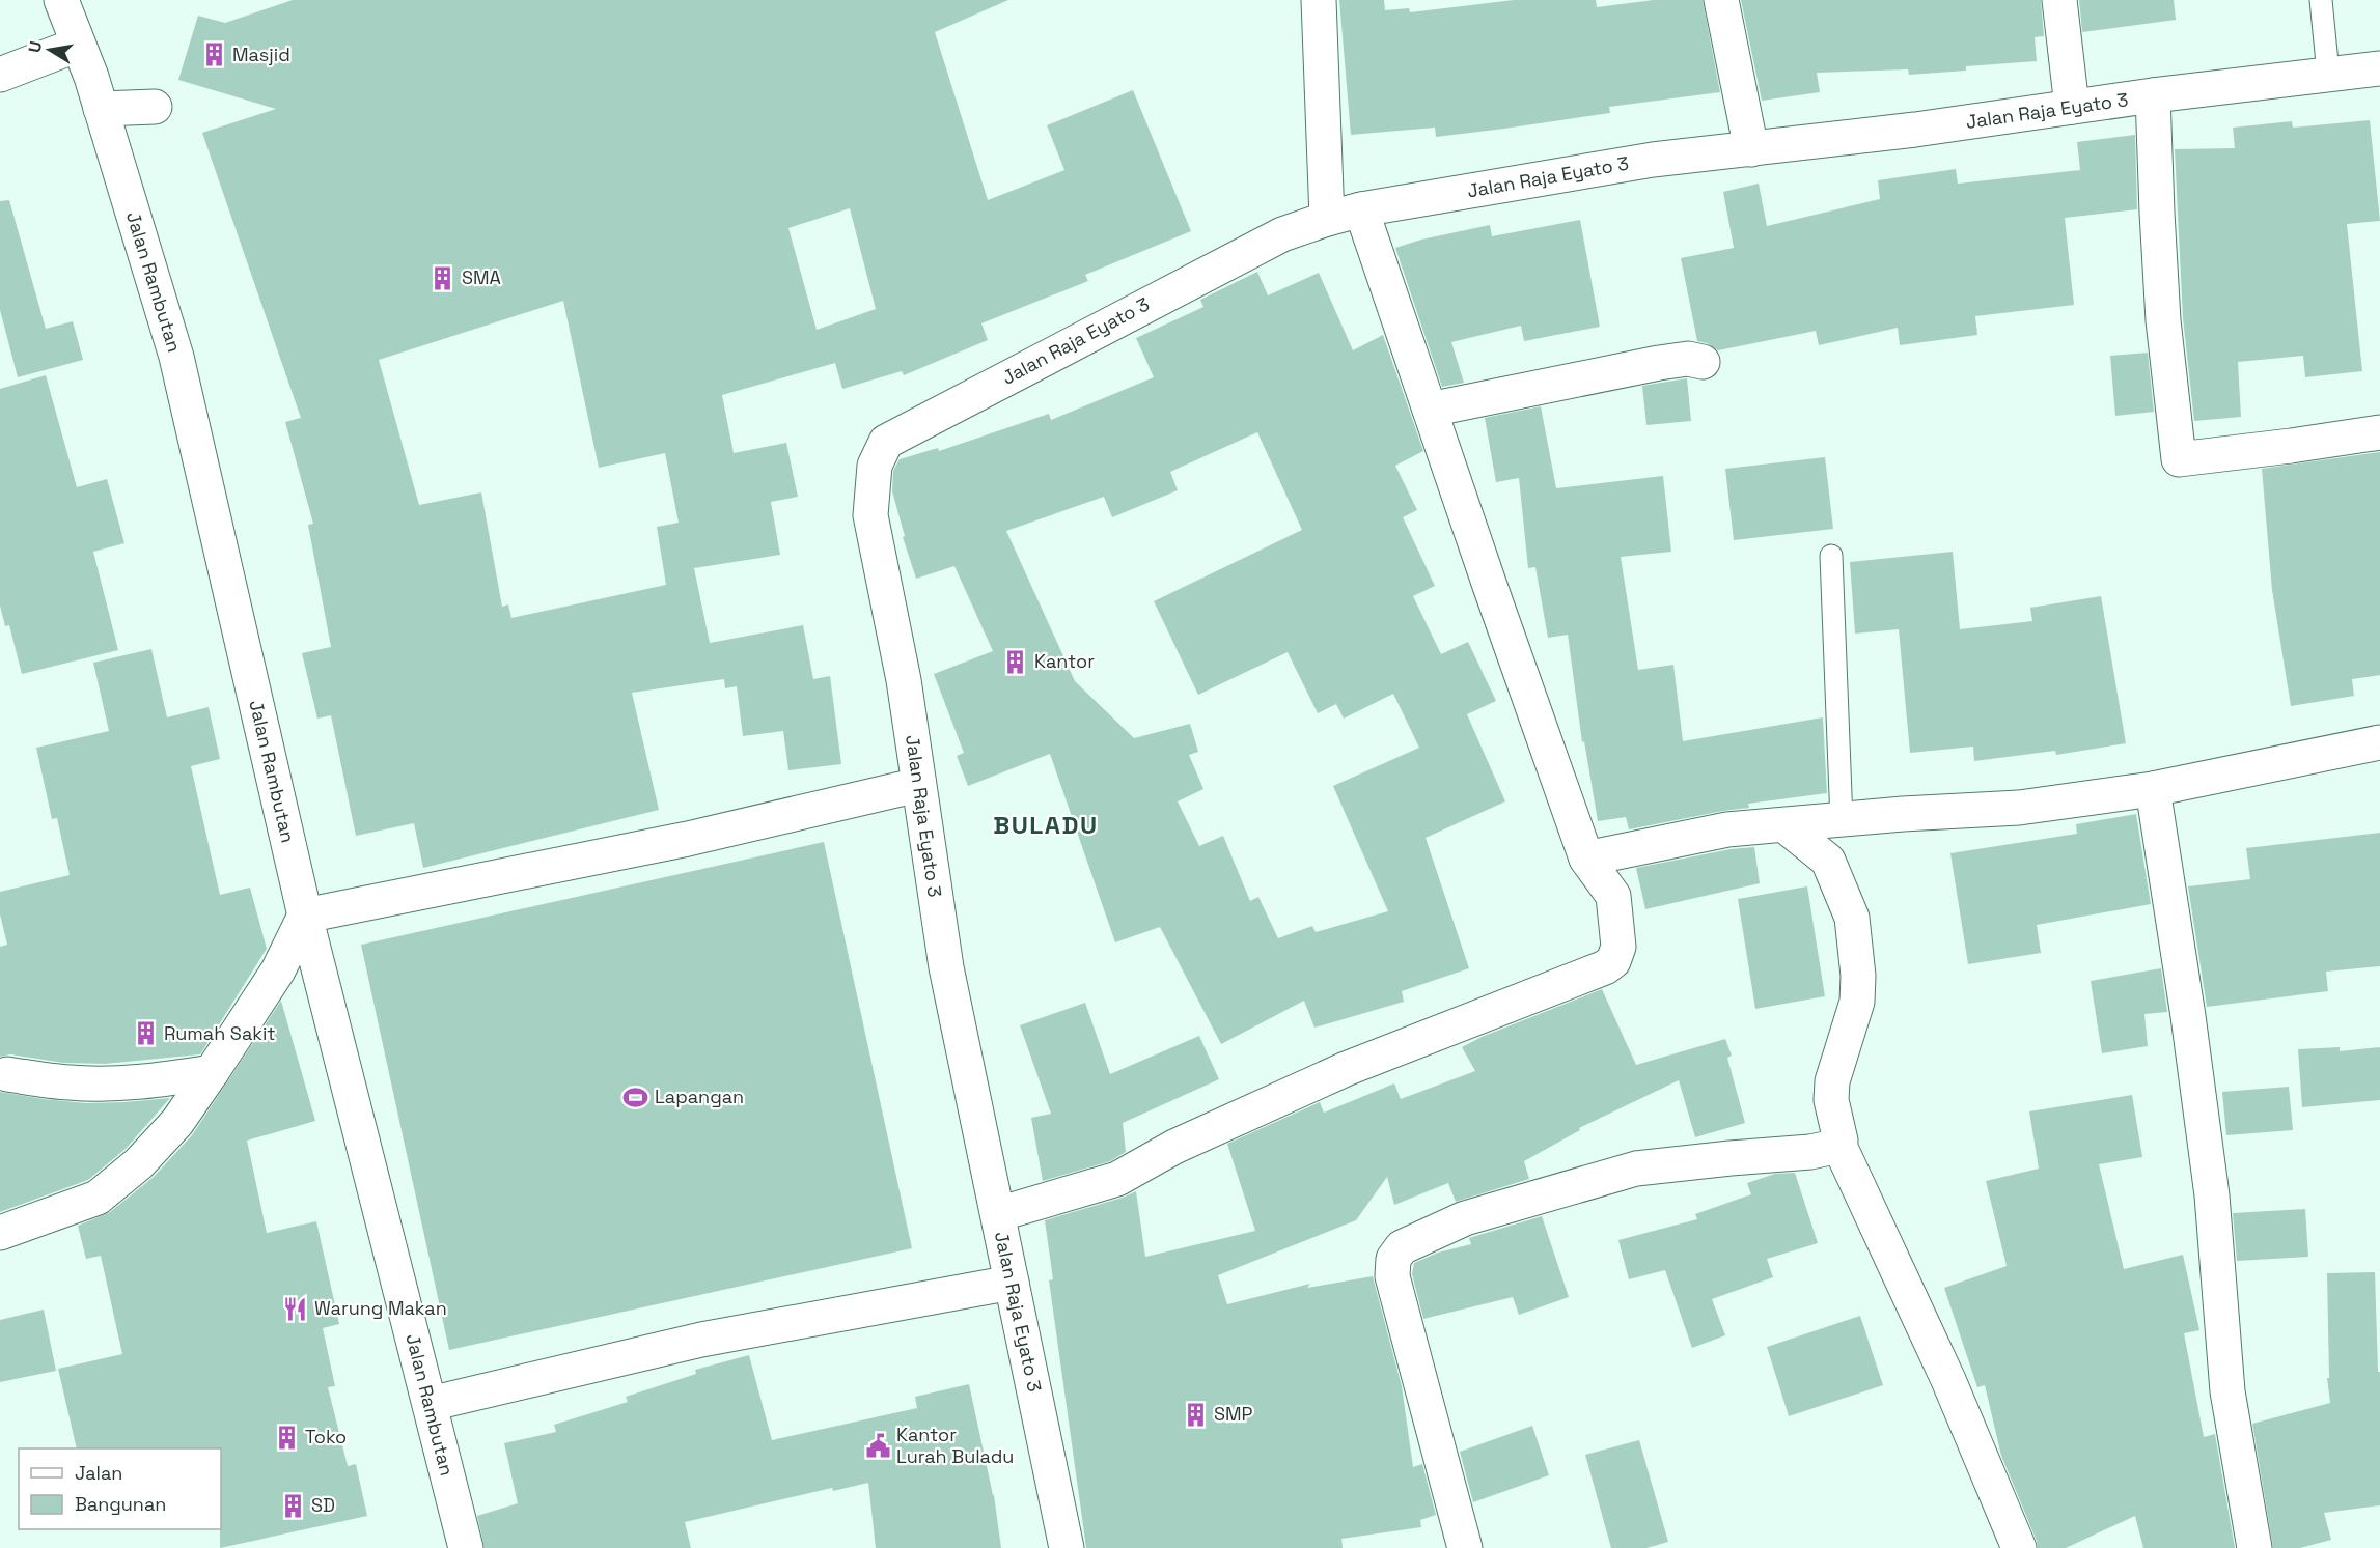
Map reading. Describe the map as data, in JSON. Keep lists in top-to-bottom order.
{
  "streets": {
    "street": ["Jalan Raja Eyato 3", "Jalan Rambutan"]
  },
  "districts": ["BULADU"],
  "places": {
    "building": [
      "Masjid",
      "SMA",
      "Kantor",
      "Rumah Sakit",
      "SMP",
      "Toko",
      "SD"
    ],
    "sports": ["Lapangan"],
    "restaurant": ["Warung Makan"],
    "public building": ["Kantor Lurah Buladu"]
  },
  "legend": ["Jalan", "Bangunan"],
  "north": "left"
}
